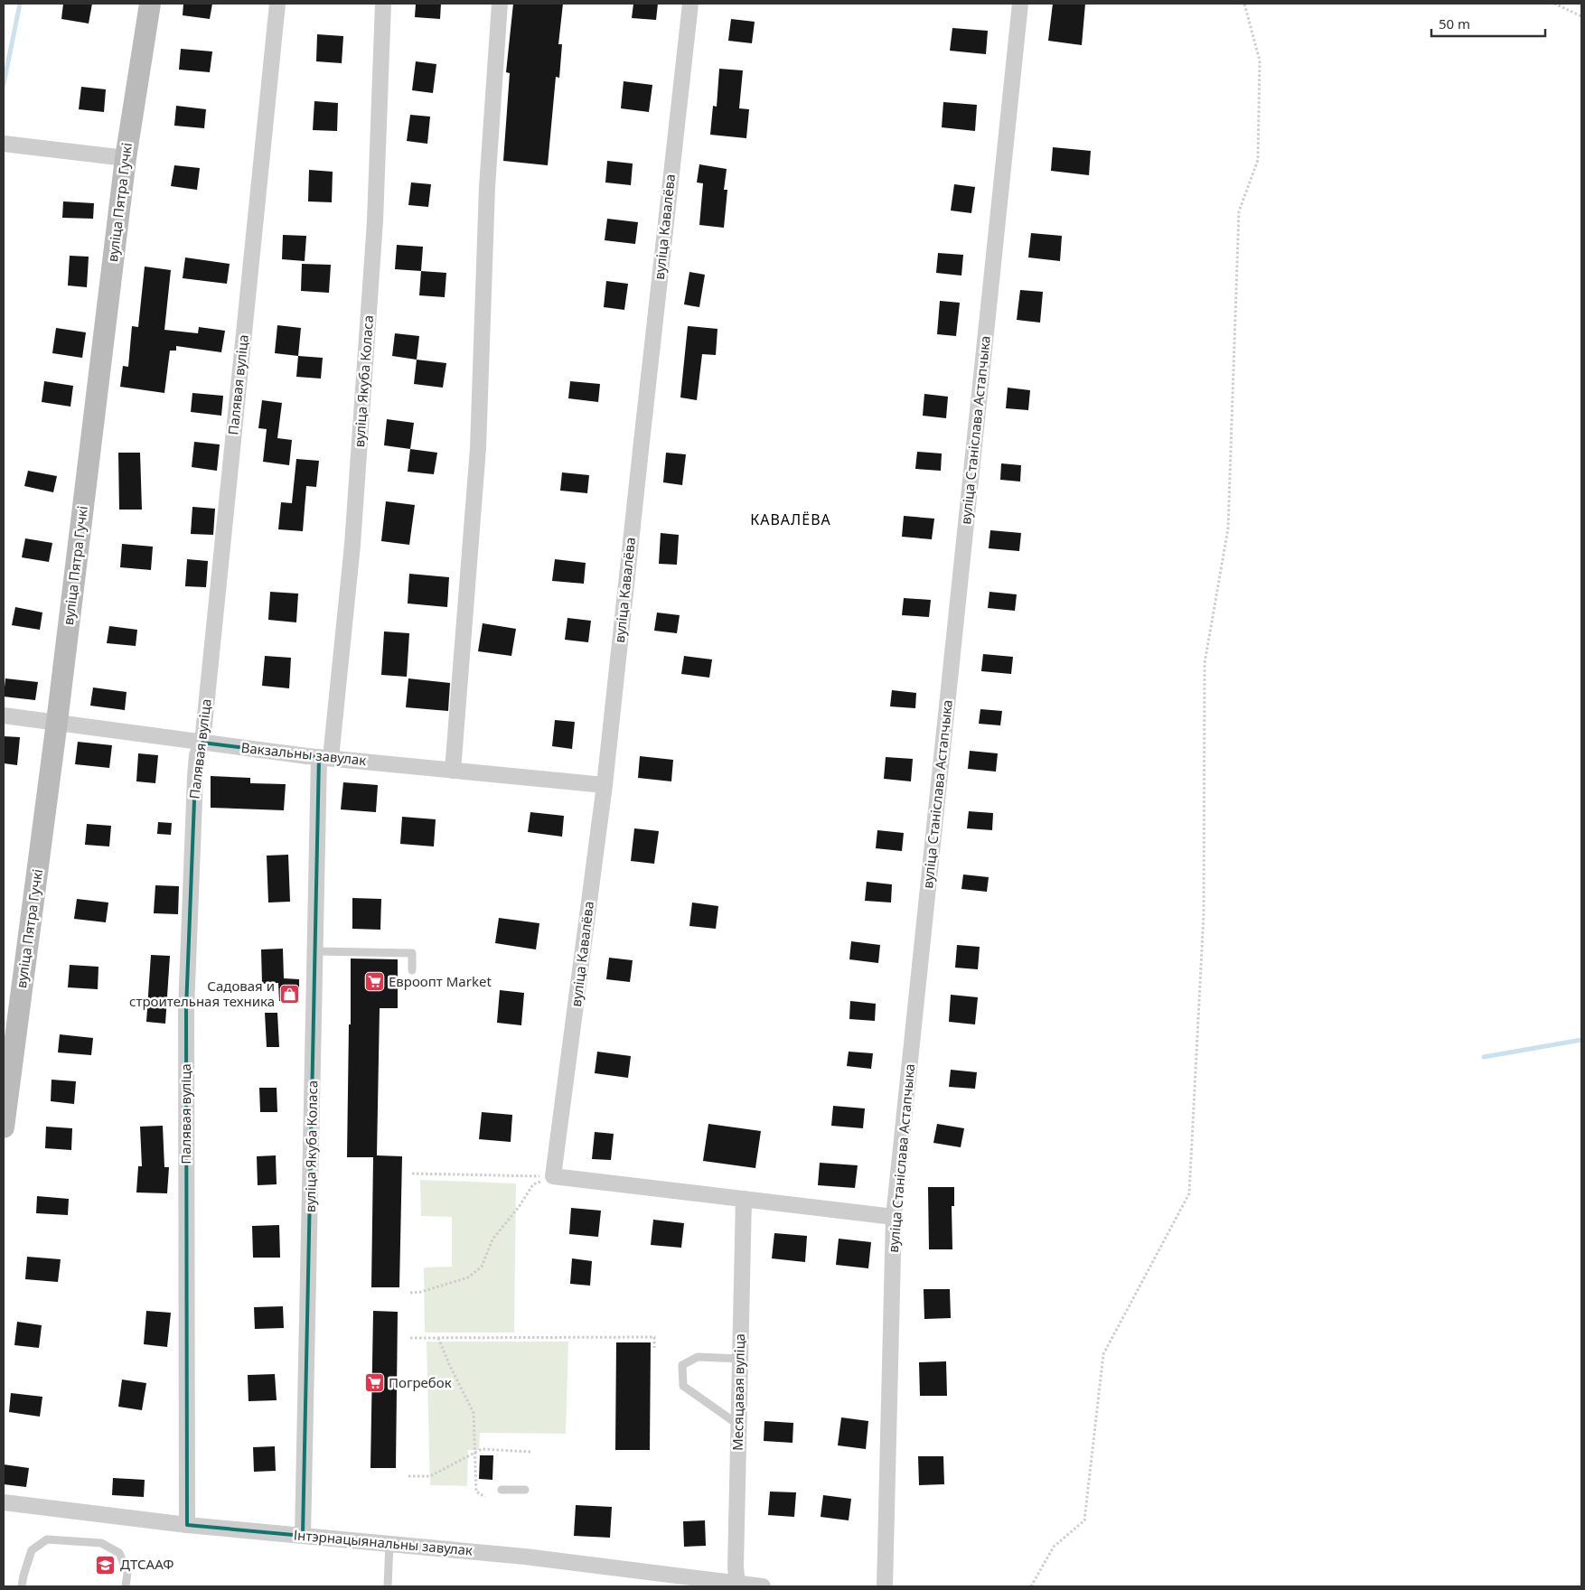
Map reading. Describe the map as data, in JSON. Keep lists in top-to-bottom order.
{
  "streets": {
    "street": [
      "вуліца Пятра Гучкі",
      "вуліца Кавалёва",
      "вуліца Якуба Коласа",
      "Палявая вуліца",
      "вуліца Станіслава Астапчыка",
      "Вакзальны завулак",
      "Месяцавая вуліца",
      "Інтэрнацыянальны завулак"
    ]
  },
  "crossings": [
    ["вуліца Пятра Гучкі", "Вакзальны завулак"],
    ["вуліца Кавалёва", "Вакзальны завулак"],
    ["вуліца Якуба Коласа", "Вакзальны завулак"],
    ["вуліца Якуба Коласа", "Інтэрнацыянальны завулак"],
    ["Палявая вуліца", "Вакзальны завулак"],
    ["Палявая вуліца", "Інтэрнацыянальны завулак"],
    ["Месяцавая вуліца", "Інтэрнацыянальны завулак"]
  ],
  "districts": ["КАВАЛЁВА"],
  "places": {
    "supermarket": ["Евроопт Market", "Погребок"],
    "shop": ["Садовая и строительная техника"],
    "school or university": ["ДТСААФ"]
  },
  "scale_bar": "50 m"
}
